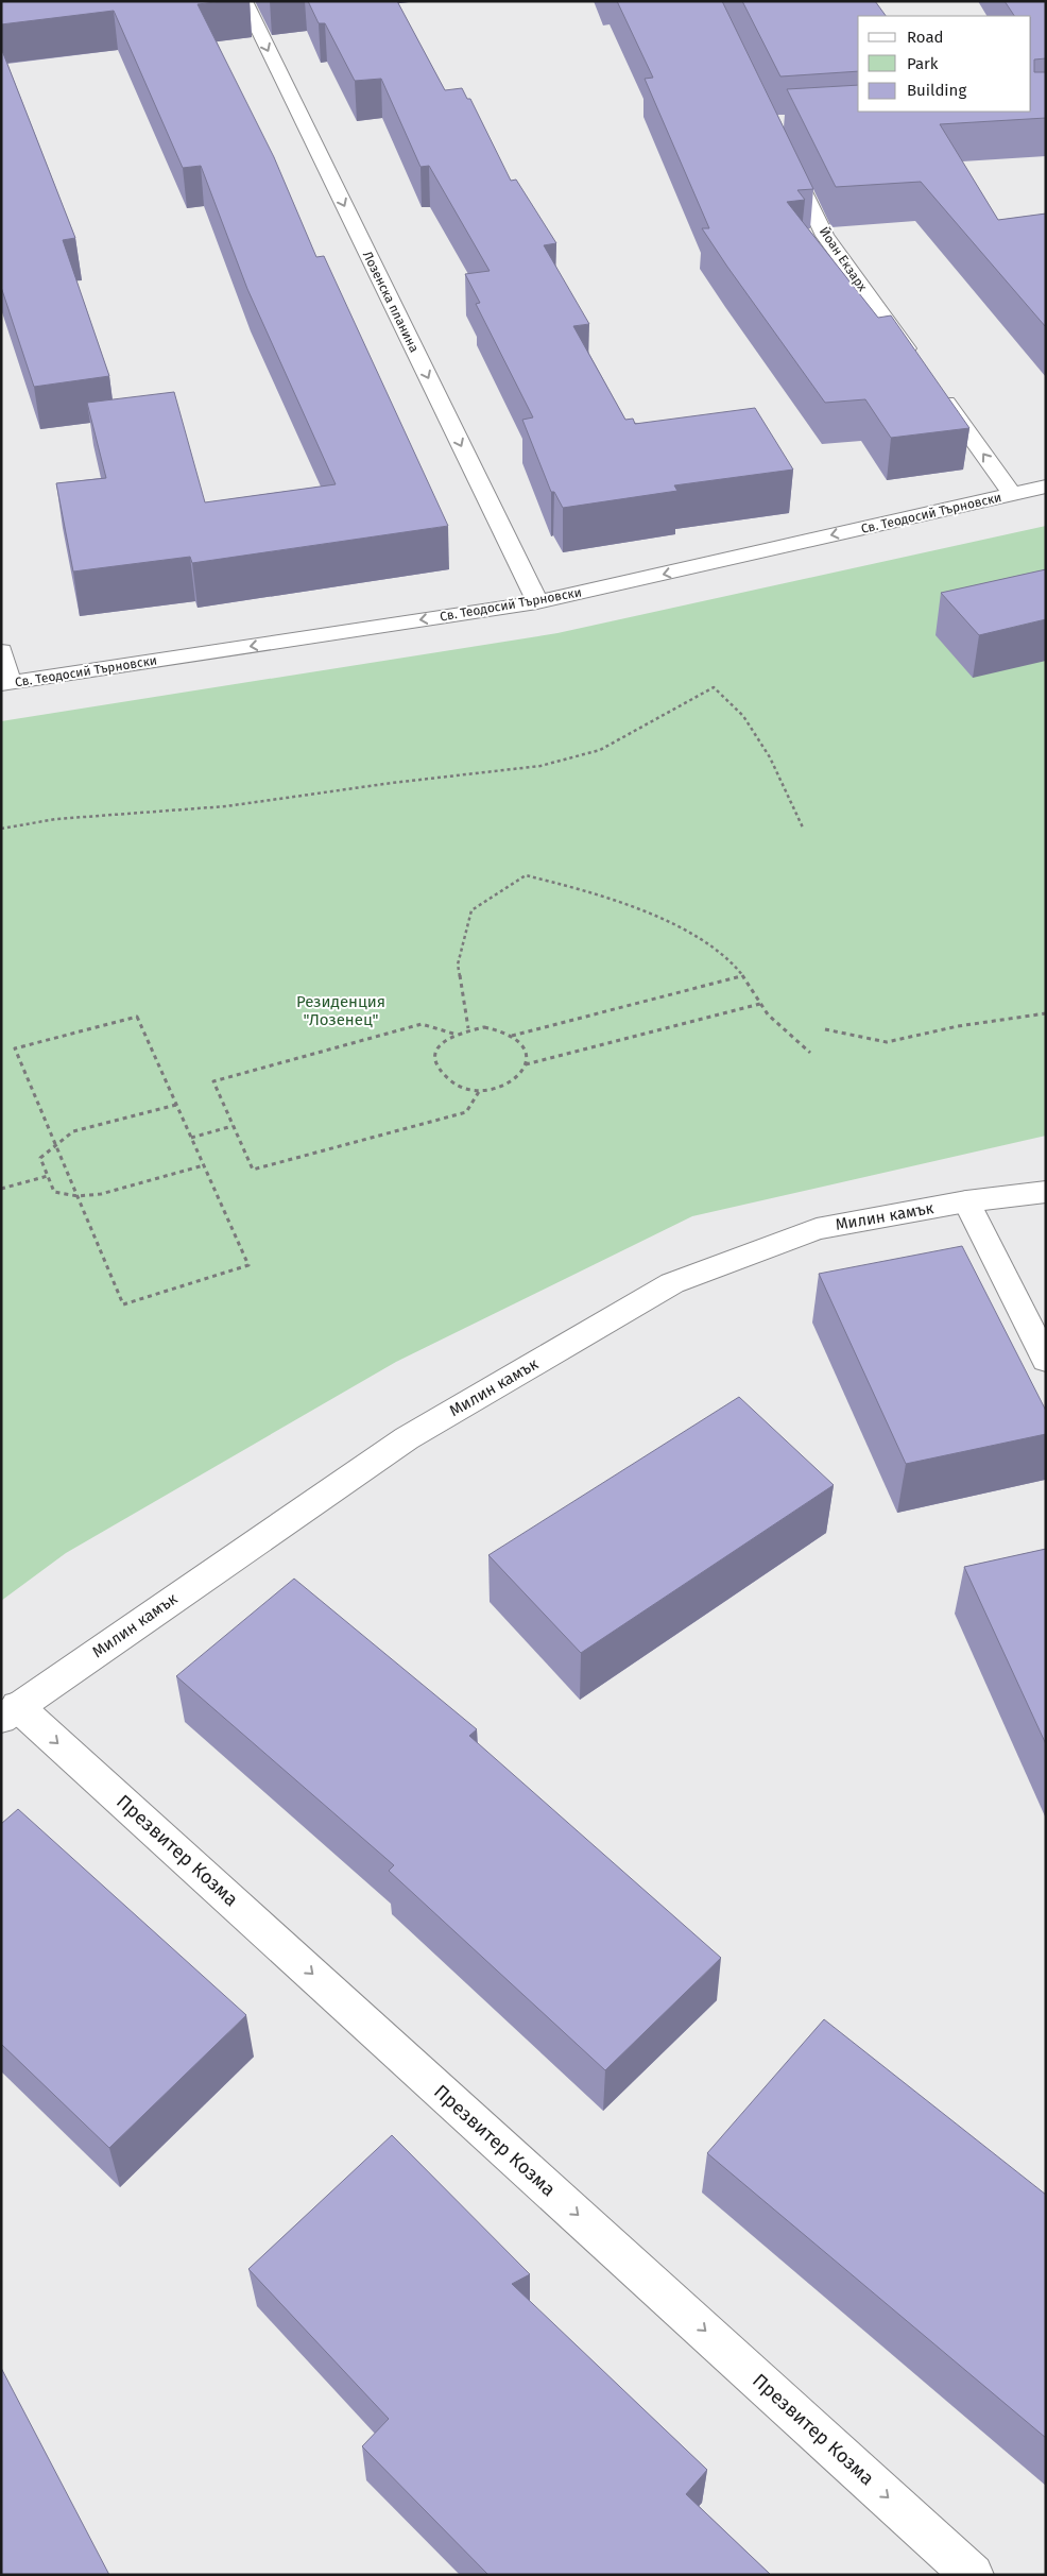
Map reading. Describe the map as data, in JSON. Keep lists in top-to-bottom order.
{
  "streets": {
    "street": [
      "Йоан Екзарх",
      "Лозенска планина",
      "Св. Теодосий Търновски",
      "Милин камък",
      "Презвитер Козма"
    ]
  },
  "crossings": [
    ["Лозенска планина", "Св. Теодосий Търновски"],
    ["Милин камък", "Презвитер Козма"]
  ],
  "one_way": ["Лозенска планина", "Св. Теодосий Търновски", "Презвитер Козма"],
  "parks": ["Резиденция \"Лозенец\""],
  "legend": ["Road", "Park", "Building"]
}
